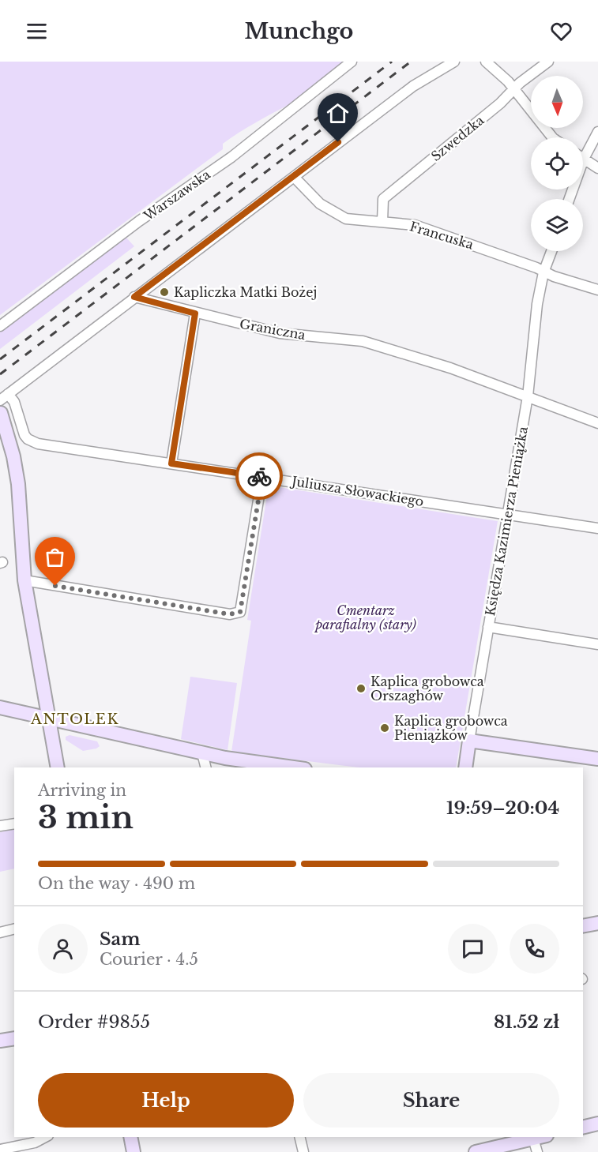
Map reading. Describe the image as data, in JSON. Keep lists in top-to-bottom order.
{
  "streets": {
    "street": [
      "Szwedzka",
      "Warszawska",
      "Francuska",
      "Graniczna",
      "Juliusza Słowackiego",
      "Księdza Kazimierza Pieniążka"
    ]
  },
  "crossings": [
    ["Szwedzka", "Francuska"],
    ["Francuska", "Księdza Kazimierza Pieniążka"],
    ["Graniczna", "Księdza Kazimierza Pieniążka"],
    ["Juliusza Słowackiego", "Księdza Kazimierza Pieniążka"]
  ],
  "districts": ["ANTOLEK"],
  "parks": ["Cmentarz parafialny (stary)"],
  "places": ["Kapliczka Matki Bożej", "Kaplica grobowca Orszaghów", "Kaplica grobowca Pieniążków"],
  "north": "bottom",
  "page": {
    "header": "Munchgo",
    "heading": ["3 min", "Arriving in", "19:59–20:04"],
    "panel": [
      "Sam",
      "Courier · 4.5",
      "Order #9855",
      "81.52 zł"
    ],
    "bar": "On the way · 490 m",
    "buttons": ["Help", "Share"]
  }
}
